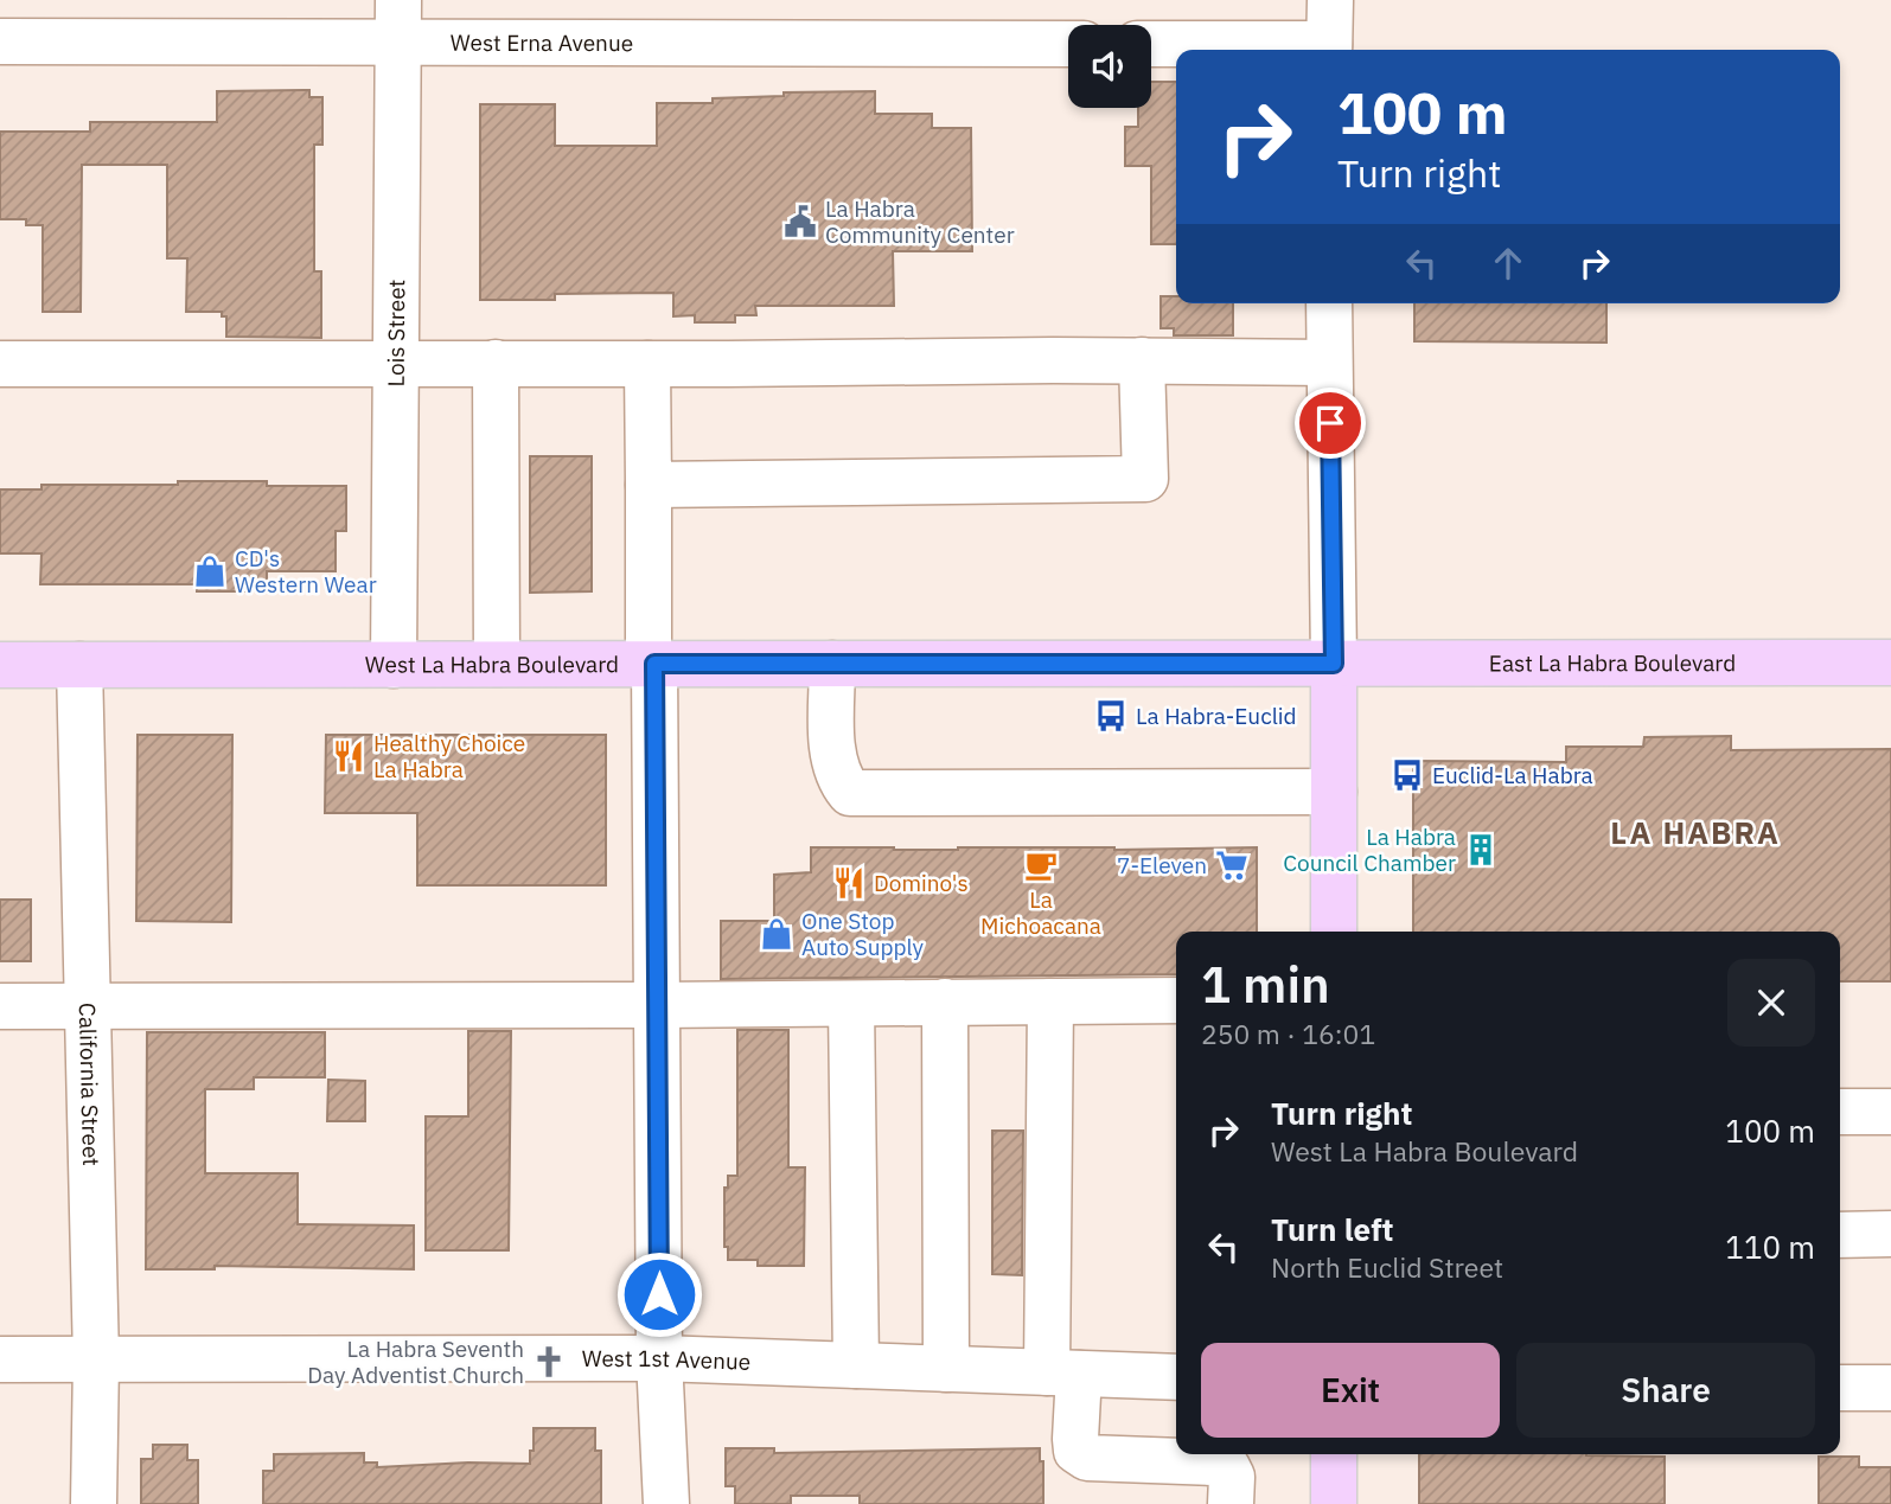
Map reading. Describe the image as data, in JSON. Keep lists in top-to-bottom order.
{
  "streets": {
    "main road": ["East La Habra Boulevard", "West La Habra Boulevard"],
    "street": [
      "West Erna Avenue",
      "Lois Street",
      "California Street",
      "West 1st Avenue"
    ]
  },
  "crossings": [
    ["West Erna Avenue", "Lois Street"],
    ["Lois Street", "West La Habra Boulevard"],
    ["East La Habra Boulevard", "West La Habra Boulevard"],
    ["West La Habra Boulevard", "California Street"],
    ["California Street", "West 1st Avenue"]
  ],
  "districts": ["LA HABRA"],
  "places": {
    "public building": ["La Habra Community Center"],
    "shop": ["CD's Western Wear", "One Stop Auto Supply"],
    "bus stop": ["La Habra-Euclid", "Euclid-La Habra"],
    "restaurant": ["Healthy Choice La Habra", "Domino's"],
    "building": ["La Habra Council Chamber"],
    "cafe": ["La Michoacana"],
    "supermarket": ["7-Eleven"],
    "church": ["La Habra Seventh Day Adventist Church"]
  },
  "page": {
    "turn": ["100 m", "Turn right"],
    "heading": ["1 min", "250 m · 16:01"],
    "list": [
      {
        "name": "Turn right",
        "note": "West La Habra Boulevard",
        "value": "100 m"
      },
      {
        "name": "Turn left",
        "note": "North Euclid Street",
        "value": "110 m"
      }
    ],
    "buttons": ["Exit", "Share"]
  }
}
